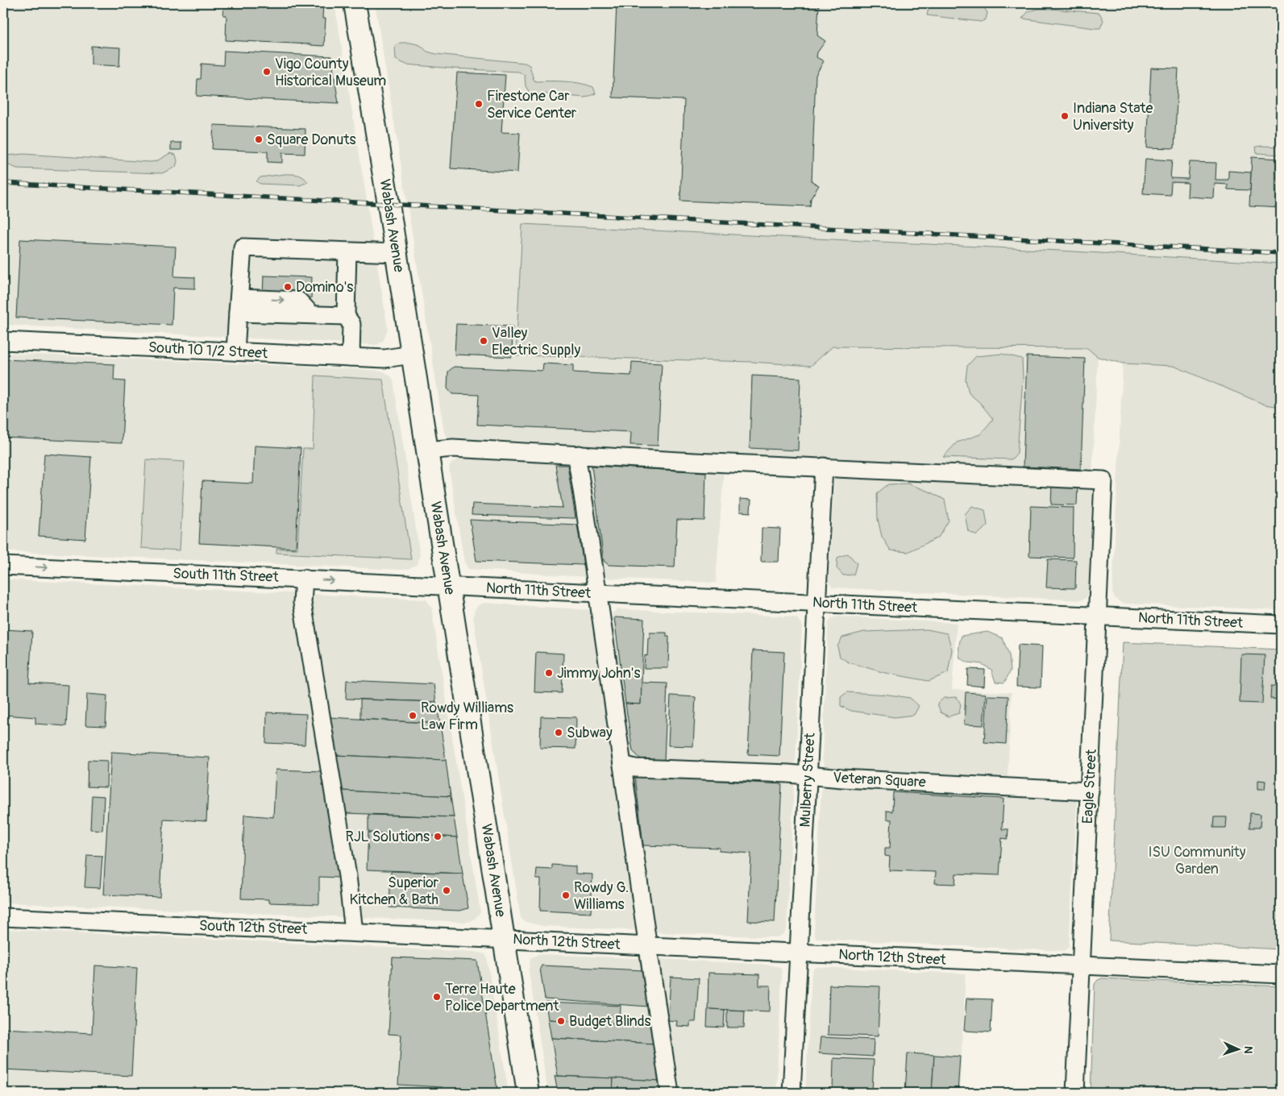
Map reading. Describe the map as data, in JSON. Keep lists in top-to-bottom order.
{
  "streets": {
    "main road": ["Wabash Avenue"],
    "street": [
      "South 10 1/2 Street",
      "South 11th Street",
      "North 11th Street",
      "Mulberry Street",
      "Veteran Square",
      "Eagle Street",
      "South 12th Street",
      "North 12th Street"
    ]
  },
  "crossings": [
    ["Wabash Avenue", "South 10 1/2 Street"],
    ["Wabash Avenue", "South 11th Street"],
    ["Wabash Avenue", "North 11th Street"],
    ["Wabash Avenue", "South 12th Street"],
    ["Wabash Avenue", "North 12th Street"],
    ["South 11th Street", "North 11th Street"],
    ["North 11th Street", "Mulberry Street"],
    ["North 11th Street", "Eagle Street"],
    ["Mulberry Street", "Veteran Square"],
    ["Mulberry Street", "Eagle Street"],
    ["Mulberry Street", "North 12th Street"],
    ["Veteran Square", "Eagle Street"],
    ["Eagle Street", "North 12th Street"],
    ["South 12th Street", "North 12th Street"]
  ],
  "one_way": ["South 11th Street"],
  "parks": ["ISU Community Garden"],
  "places": [
    "Vigo County Historical Museum",
    "Firestone Car Service Center",
    "Indiana State University",
    "Square Donuts",
    "Domino's",
    "Valley Electric Supply",
    "Jimmy John's",
    "Rowdy Williams Law Firm",
    "Subway",
    "RJL Solutions",
    "Superior Kitchen & Bath",
    "Rowdy G. Williams",
    "Terre Haute Police Department",
    "Budget Blinds"
  ],
  "north": "right"
}
